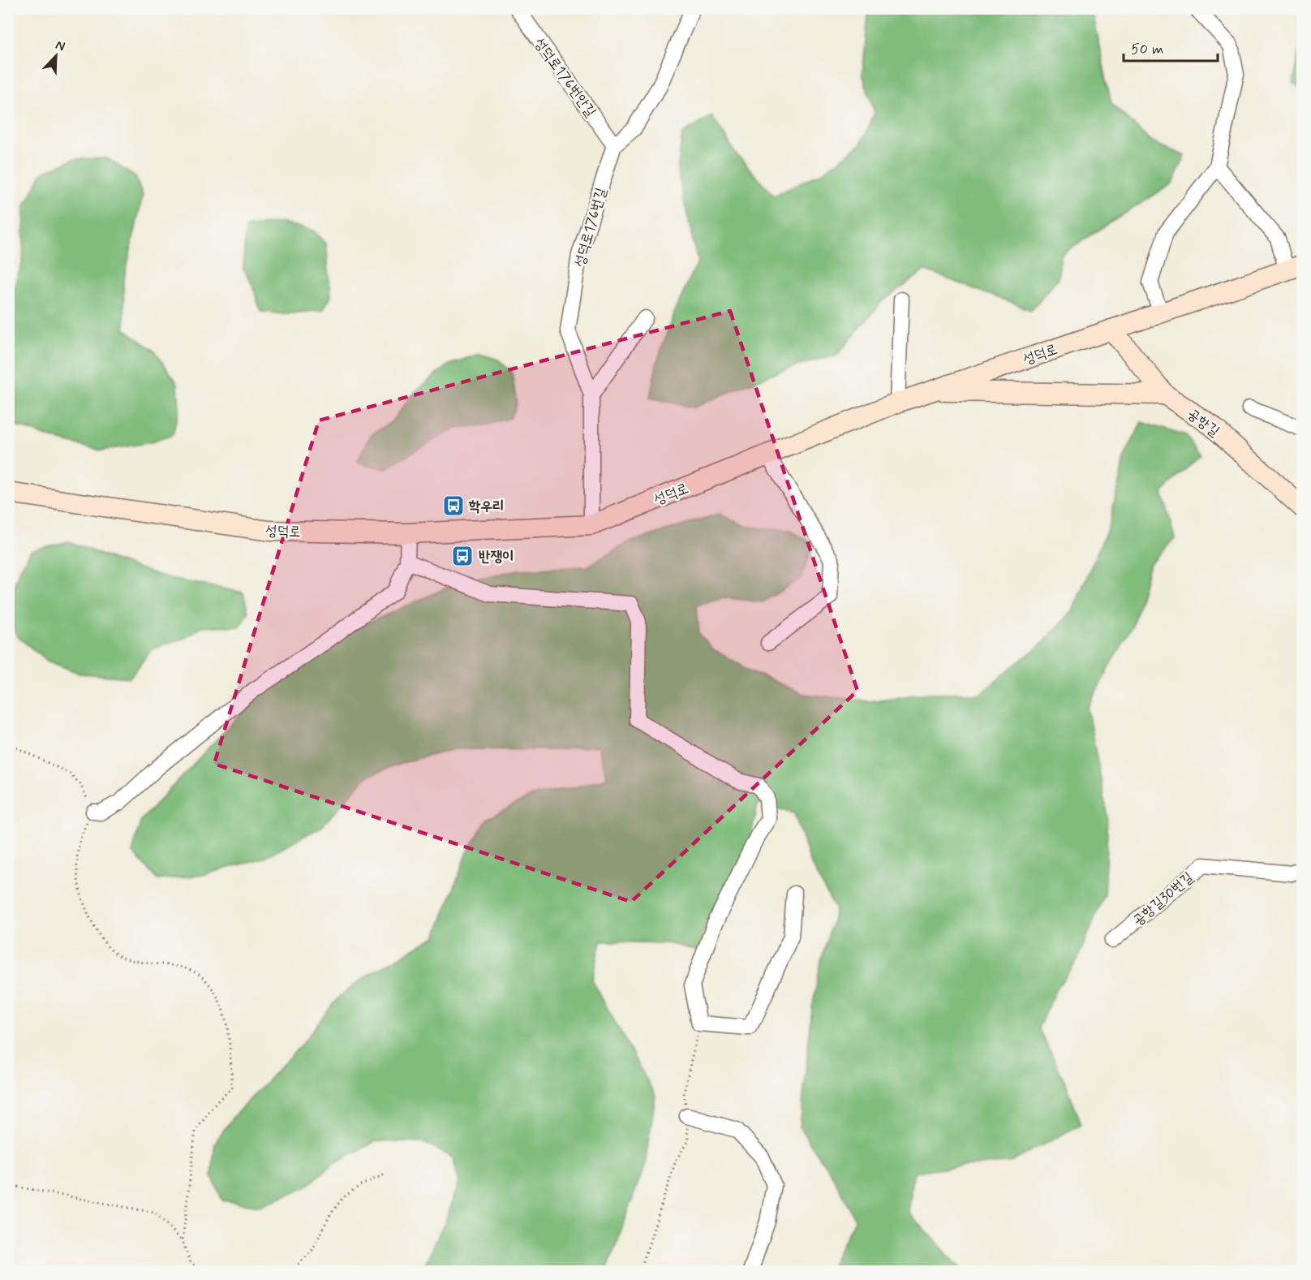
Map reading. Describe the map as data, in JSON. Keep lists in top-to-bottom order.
{
  "streets": {
    "street": [
      "성덕로176번안길",
      "성덕로176번길",
      "성덕로",
      "공항길",
      "공항길30번길"
    ]
  },
  "crossings": [
    ["성덕로176번안길", "성덕로176번길"],
    ["성덕로176번길", "성덕로"],
    ["성덕로", "공항길"]
  ],
  "places": {
    "bus stop": ["학우리", "반쟁이"]
  },
  "scale_bar": "50 m",
  "north": "top right"
}
